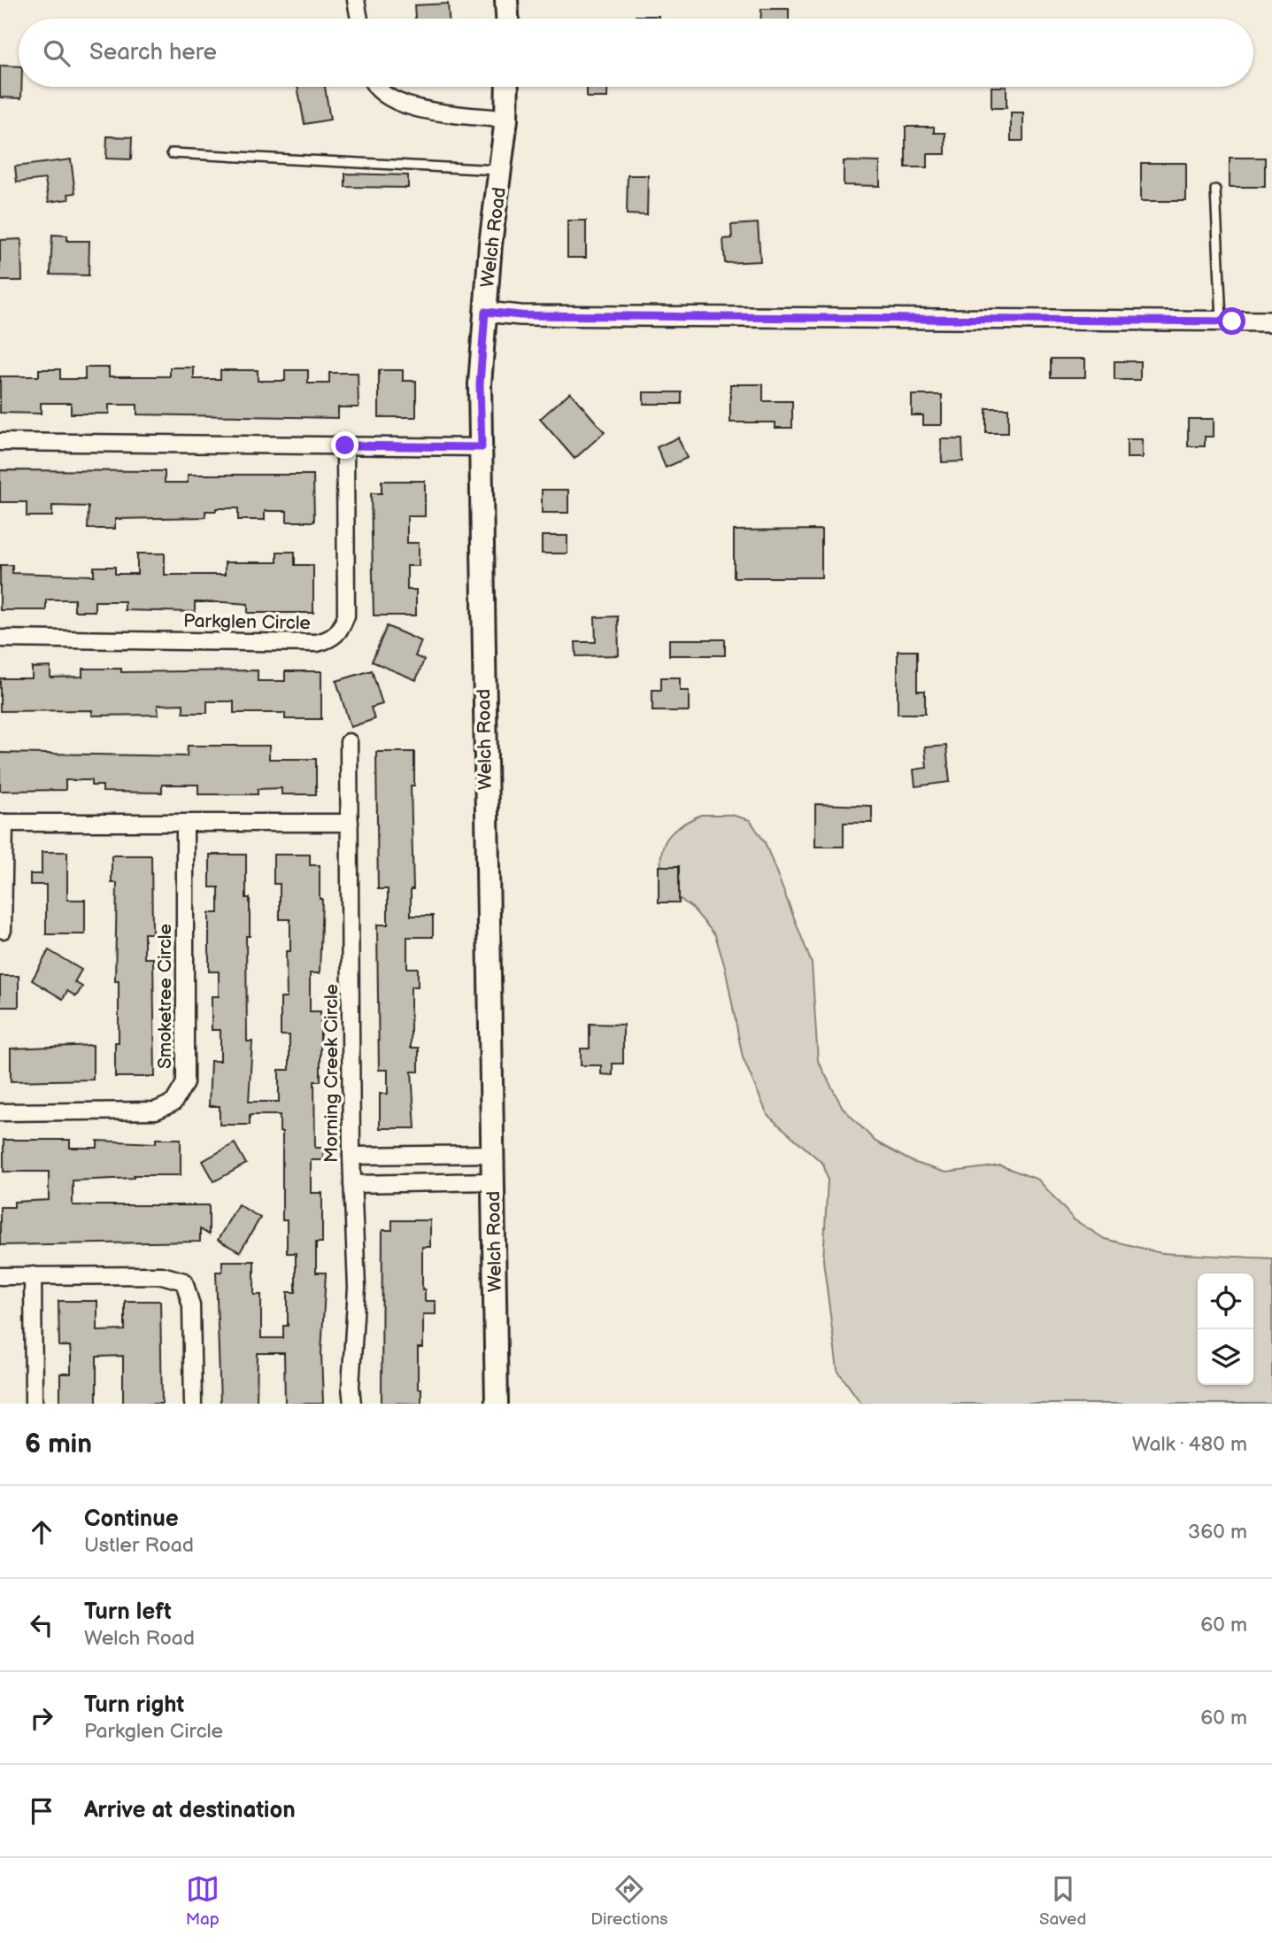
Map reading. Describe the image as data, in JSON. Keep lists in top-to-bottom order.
{
  "streets": {
    "main road": ["Welch Road"],
    "street": ["Parkglen Circle", "Smoketree Circle", "Morning Creek Circle"]
  },
  "page": {
    "search": "Search here",
    "heading": ["6 min", "Walk · 480 m"],
    "list": [
      ["Continue", "Ustler Road", "360 m"],
      ["Turn left", "Welch Road", "60 m"],
      ["Turn right", "Parkglen Circle", "60 m"],
      "Arrive at destination"
    ],
    "nav": ["Map", "Directions", "Saved"]
  }
}
